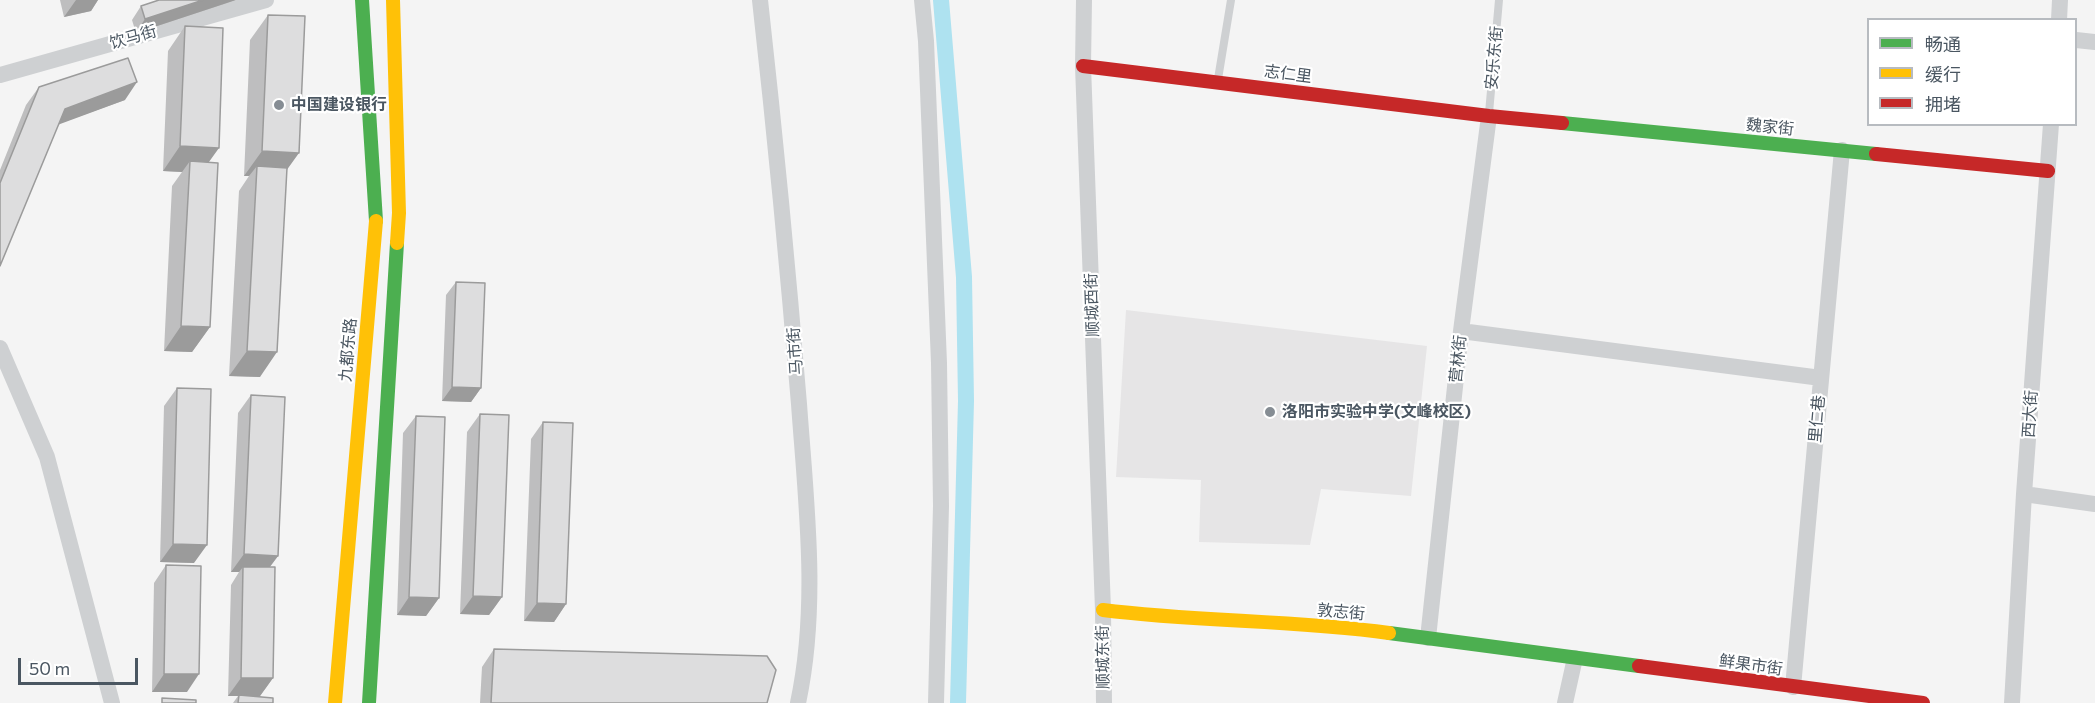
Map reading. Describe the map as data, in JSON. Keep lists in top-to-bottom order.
{
  "streets": {
    "main road": [
      "志仁里",
      "魏家街",
      "九都东路",
      "敦志街",
      "鲜果市街"
    ],
    "street": [
      "饮马街",
      "顺城西街",
      "马市街",
      "营林街",
      "西大街",
      "里仁巷",
      "顺城东街"
    ],
    "lane": ["安乐东街"]
  },
  "crossings": [
    ["安乐东街", "志仁里"],
    ["安乐东街", "魏家街"],
    ["安乐东街", "营林街"],
    ["志仁里", "魏家街"],
    ["志仁里", "顺城西街"],
    ["志仁里", "营林街"],
    ["魏家街", "营林街"],
    ["魏家街", "西大街"],
    ["魏家街", "里仁巷"],
    ["顺城西街", "敦志街"],
    ["顺城西街", "顺城东街"],
    ["营林街", "敦志街"],
    ["里仁巷", "鲜果市街"],
    ["敦志街", "顺城东街"],
    ["敦志街", "鲜果市街"]
  ],
  "places": ["中国建设银行", "洛阳市实验中学(文峰校区)"],
  "legend": ["畅通", "缓行", "拥堵"],
  "scale_bar": "50 m"
}
